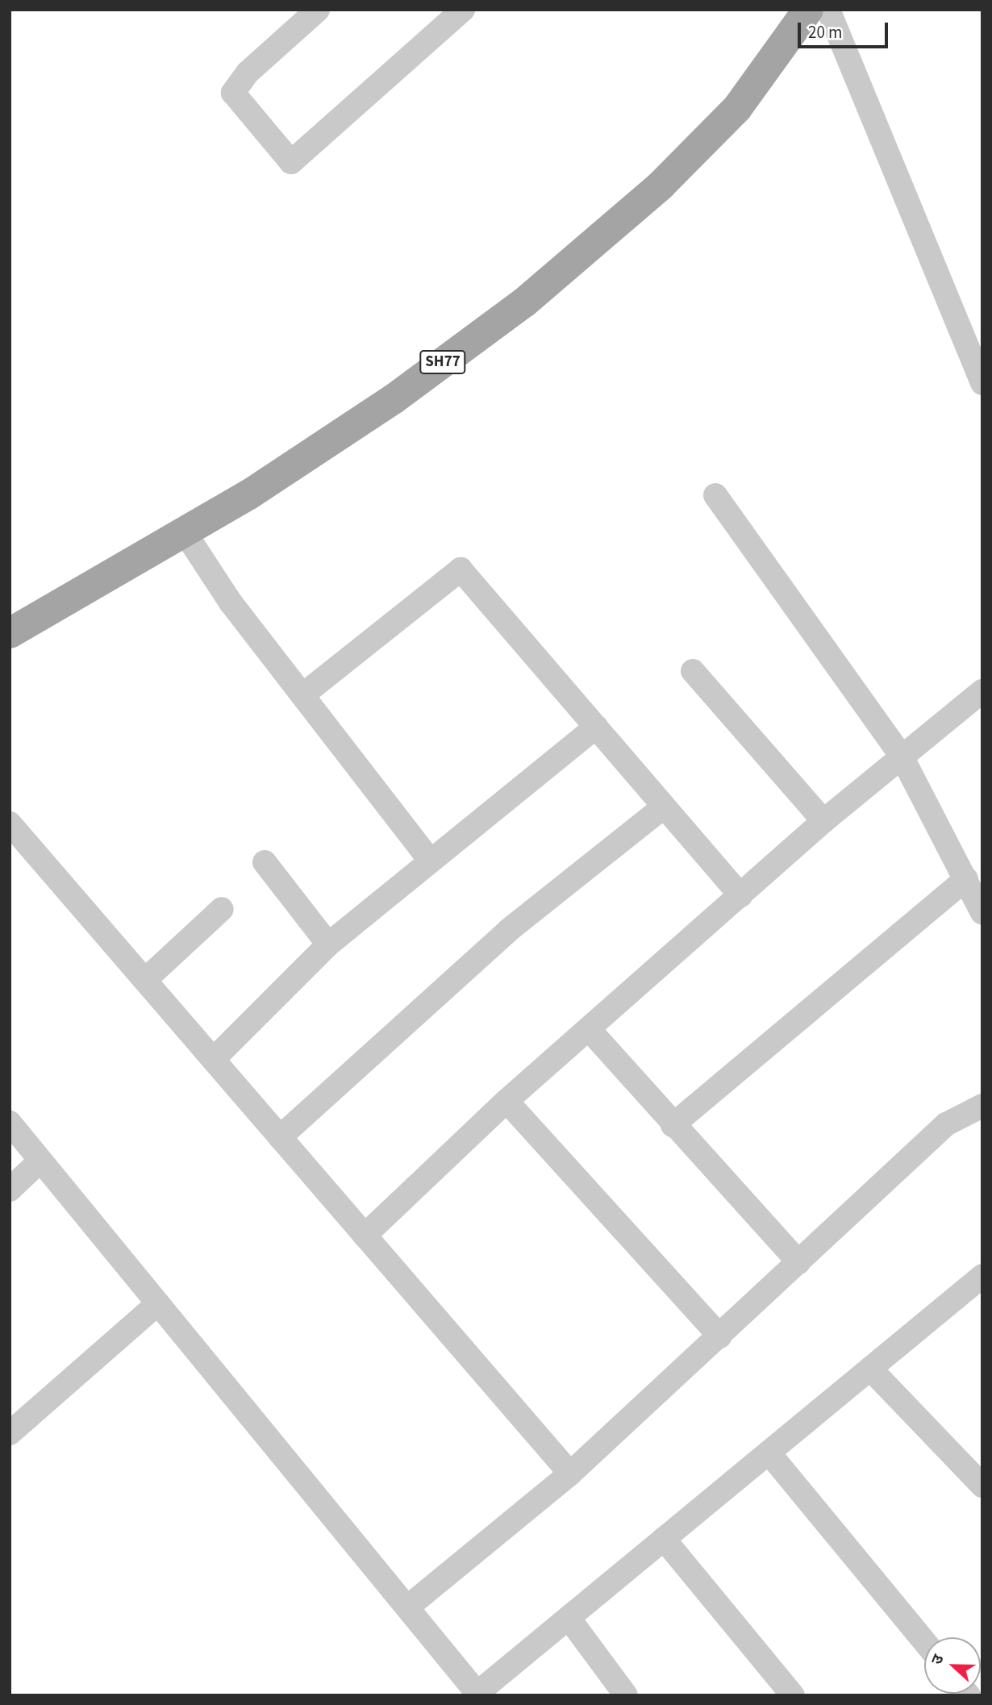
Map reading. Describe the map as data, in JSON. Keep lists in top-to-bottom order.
{
  "streets": {
    "main road": ["SH77"]
  },
  "scale_bar": "20 m",
  "north": "left"
}
